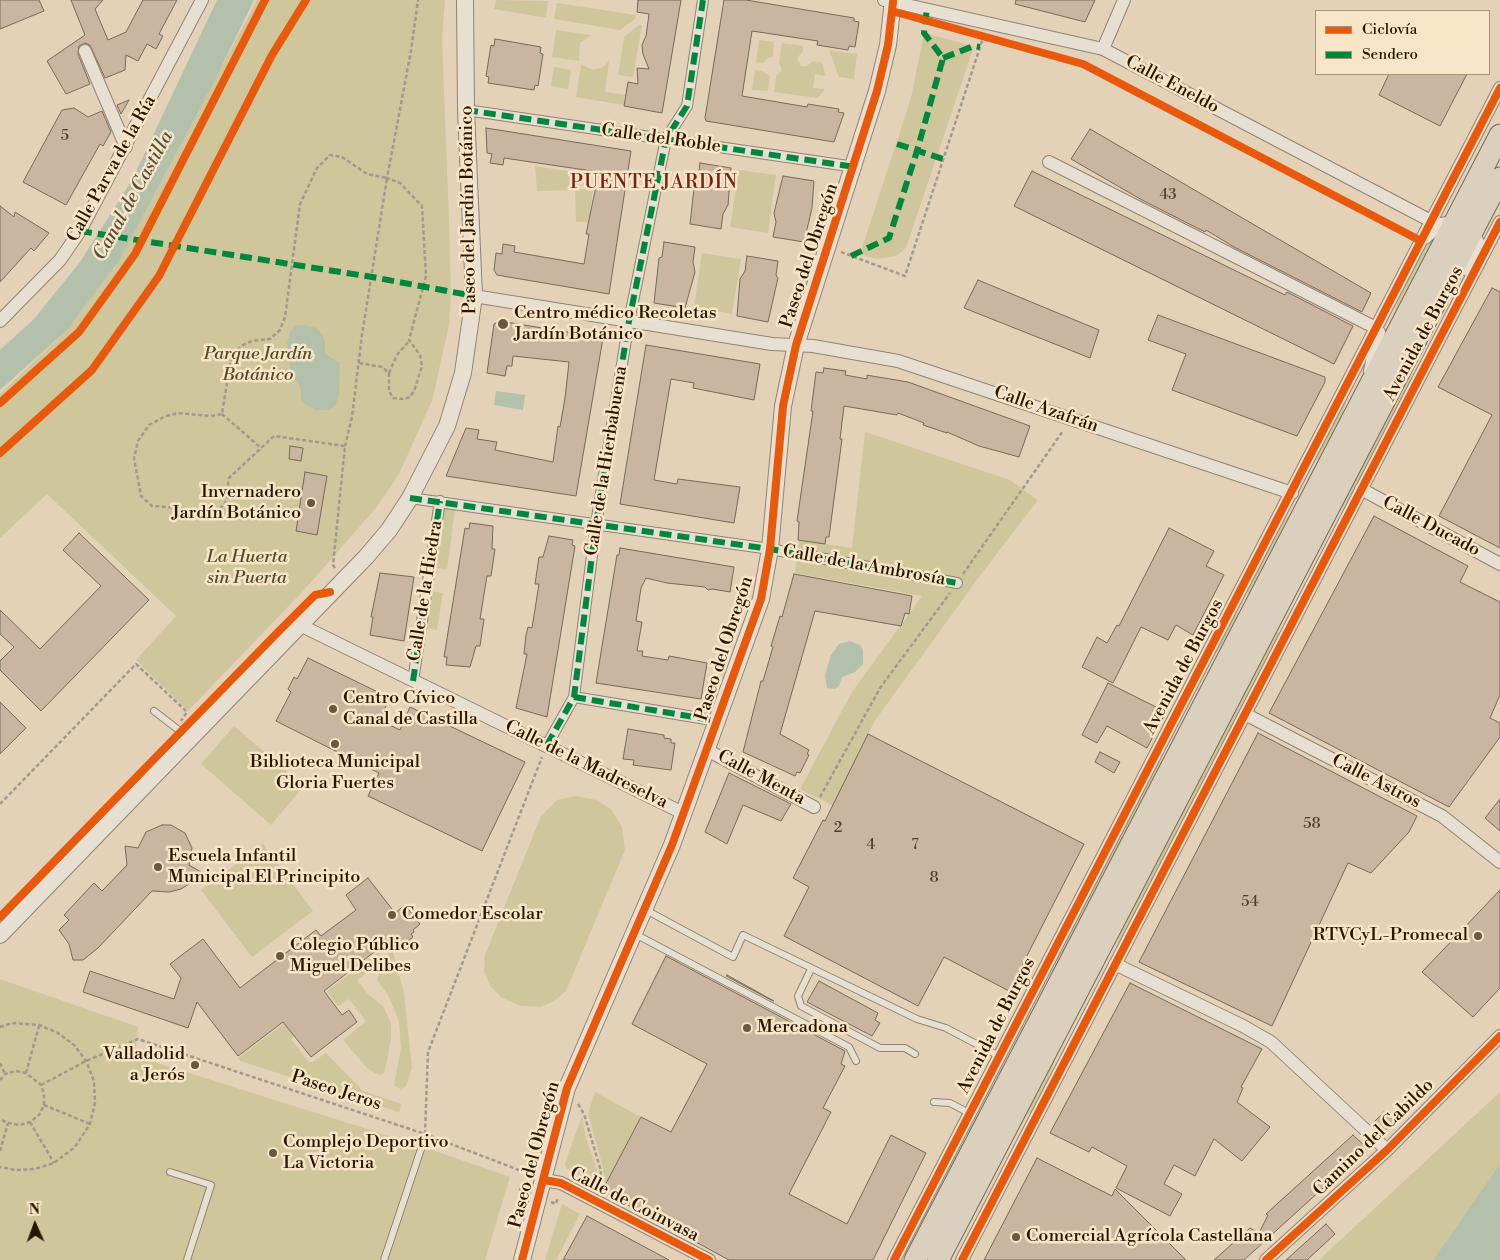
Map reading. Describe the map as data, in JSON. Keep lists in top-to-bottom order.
{
  "streets": {
    "highway": ["Avenida de Burgos"],
    "street": [
      "Calle Eneldo",
      "Calle del Roble",
      "Calle Parva de la Ría",
      "Paseo del Jardín Botánico",
      "Paseo del Obregón",
      "Calle Azafrán",
      "Calle de la Hierbabuena",
      "Calle Ducado",
      "Calle de la Ambrosía",
      "Calle de la Hiedra",
      "Calle de la Madreselva",
      "Calle Menta",
      "Calle Astros",
      "Camino del Cabildo",
      "Calle de Coinvasa"
    ],
    "path": ["Paseo Jeros"]
  },
  "crossings": [
    ["Calle Eneldo", "Paseo del Obregón"],
    ["Calle Eneldo", "Avenida de Burgos"],
    ["Calle del Roble", "Paseo del Jardín Botánico"],
    ["Calle del Roble", "Paseo del Obregón"],
    ["Calle del Roble", "Calle de la Hierbabuena"],
    ["Paseo del Jardín Botánico", "Calle Azafrán"],
    ["Paseo del Jardín Botánico", "Calle de la Ambrosía"],
    ["Paseo del Jardín Botánico", "Calle de la Madreselva"],
    ["Paseo del Obregón", "Calle Azafrán"],
    ["Paseo del Obregón", "Calle de la Ambrosía"],
    ["Paseo del Obregón", "Calle de la Madreselva"],
    ["Paseo del Obregón", "Calle Menta"],
    ["Paseo del Obregón", "Calle de Coinvasa"],
    ["Avenida de Burgos", "Calle Azafrán"],
    ["Avenida de Burgos", "Calle Ducado"],
    ["Avenida de Burgos", "Calle Astros"],
    ["Avenida de Burgos", "Camino del Cabildo"],
    ["Calle Azafrán", "Calle de la Hierbabuena"],
    ["Calle de la Hierbabuena", "Calle de la Ambrosía"],
    ["Calle de la Hierbabuena", "Calle de la Madreselva"],
    ["Calle de la Ambrosía", "Calle de la Hiedra"],
    ["Calle de la Hiedra", "Calle de la Madreselva"]
  ],
  "districts": ["PUENTE JARDÍN"],
  "water": ["Canal de Castilla"],
  "parks": ["Parque Jardín Botánico", "La Huerta sin Puerta"],
  "places": [
    "Centro médico Recoletas Jardín Botánico",
    "Invernadero Jardín Botánico",
    "Centro Cívico Canal de Castilla",
    "Biblioteca Municipal Gloria Fuertes",
    "Escuela Infantil Municipal El Principito",
    "Comedor Escolar",
    "RTVCyL-Promecal",
    "Colegio Público Miguel Delibes",
    "Mercadona",
    "Valladolid a Jerós",
    "Complejo Deportivo La Victoria",
    "Comercial Agrícola Castellana"
  ],
  "house_numbers": [
    "5",
    "43",
    "58",
    "2",
    "4",
    "7",
    "8",
    "54"
  ],
  "legend": ["Ciclovía", "Sendero"],
  "north": "top"
}
